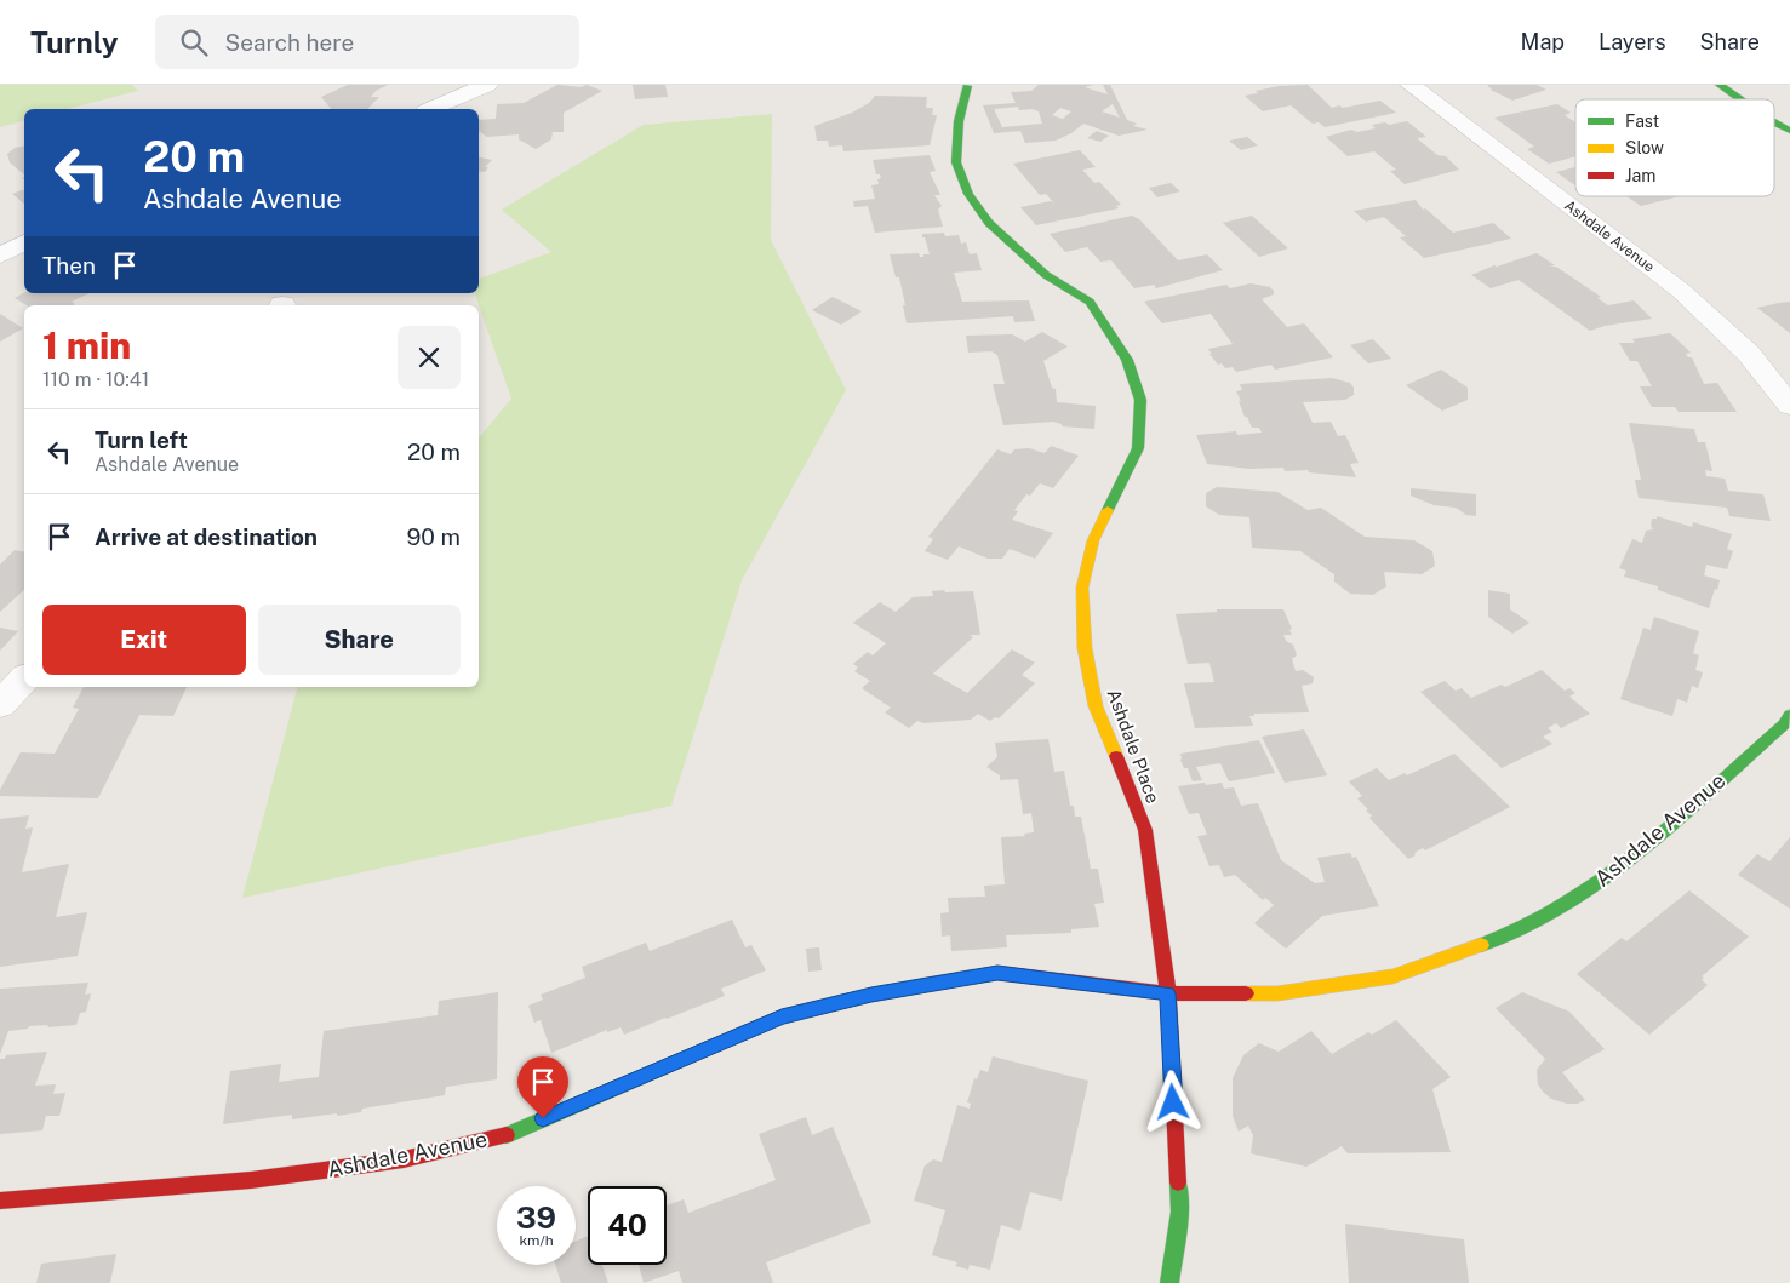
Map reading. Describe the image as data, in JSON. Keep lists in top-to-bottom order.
{
  "streets": {
    "street": ["Ashdale Avenue", "Ashdale Place"]
  },
  "crossings": [
    ["Ashdale Avenue", "Ashdale Place"]
  ],
  "legend": ["Fast", "Slow", "Jam"],
  "page": {
    "header": "Turnly",
    "search": "Search here",
    "nav": ["Map", "Layers", "Share"],
    "turn": ["20 m", "Ashdale Avenue"],
    "then": "Then",
    "heading": ["1 min", "110 m · 10:41"],
    "list": [
      {
        "name": "Turn left",
        "note": "Ashdale Avenue",
        "value": "20 m"
      },
      {
        "name": "Arrive at destination",
        "value": "90 m"
      }
    ],
    "buttons": ["Exit", "Share"],
    "speed": "39 km/h",
    "limit": "40"
  }
}
